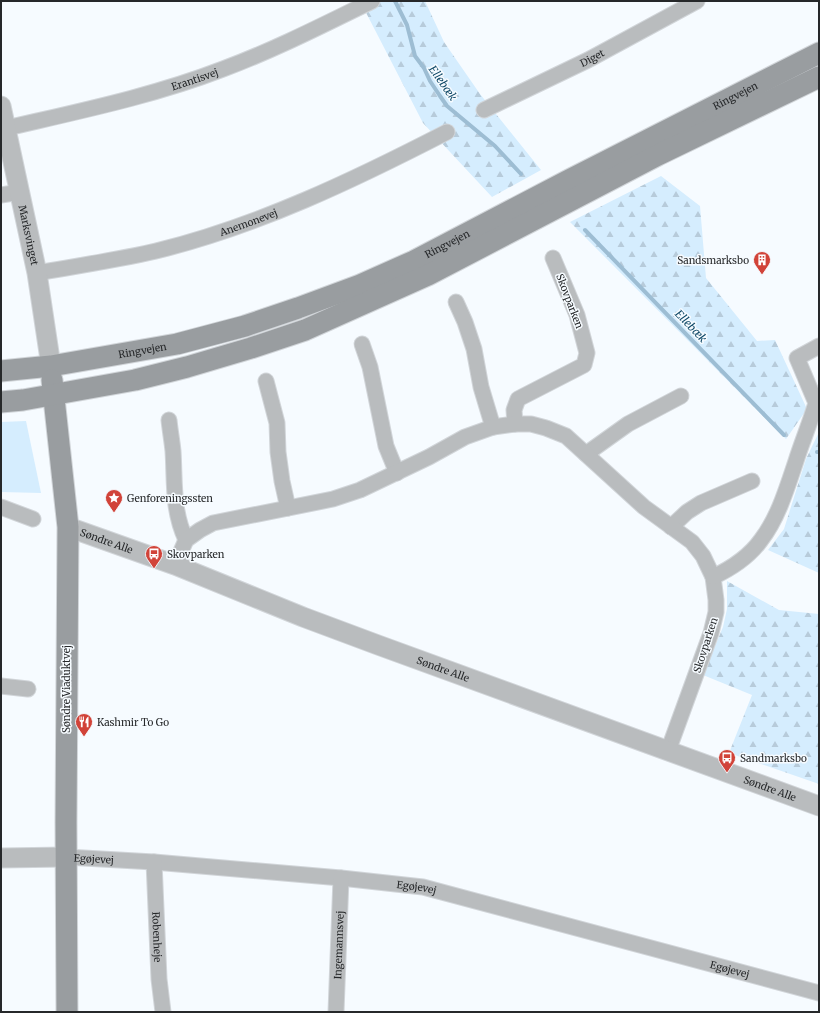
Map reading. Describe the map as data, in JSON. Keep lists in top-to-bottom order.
{
  "streets": {
    "main road": ["Ringvejen", "Søndre Viaduktvej"],
    "street": [
      "Diget",
      "Erantisvej",
      "Anemonevej",
      "Marksvinget",
      "Skovparken",
      "Søndre Alle",
      "Egøjevej",
      "Robenheje",
      "Ingemannsvej"
    ]
  },
  "crossings": [
    ["Erantisvej", "Marksvinget"],
    ["Ringvejen", "Marksvinget"],
    ["Ringvejen", "Søndre Viaduktvej"],
    ["Anemonevej", "Marksvinget"],
    ["Marksvinget", "Søndre Viaduktvej"],
    ["Skovparken", "Søndre Alle"],
    ["Søndre Alle", "Søndre Viaduktvej"],
    ["Søndre Viaduktvej", "Egøjevej"],
    ["Egøjevej", "Robenheje"],
    ["Egøjevej", "Ingemannsvej"]
  ],
  "water": ["Ellebæk"],
  "places": {
    "building": ["Sandsmarksbo"],
    "place": ["Genforeningssten"],
    "bus stop": ["Skovparken", "Sandmarksbo"],
    "restaurant": ["Kashmir To Go"]
  }
}
